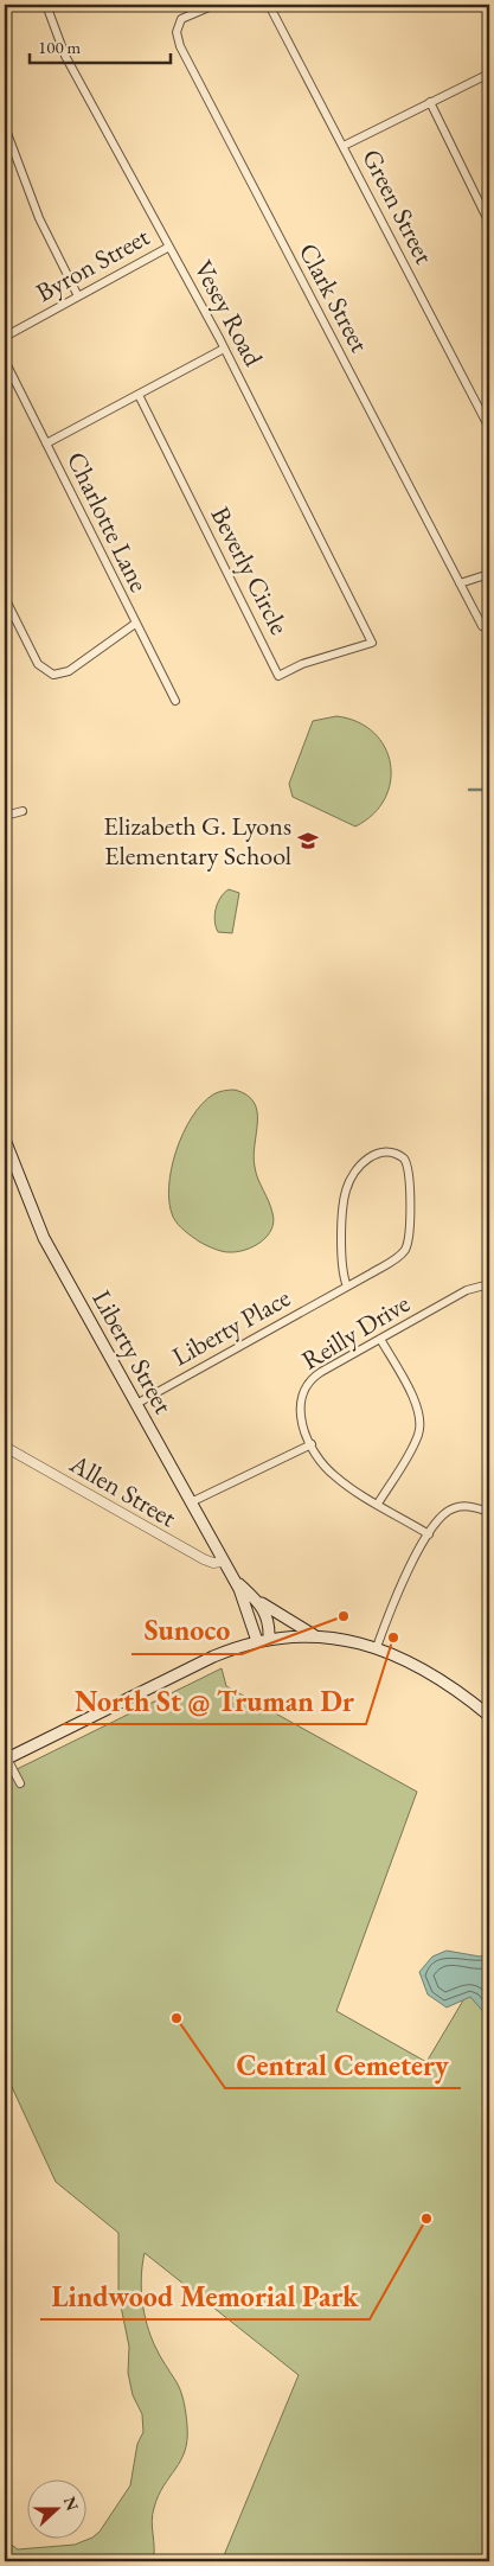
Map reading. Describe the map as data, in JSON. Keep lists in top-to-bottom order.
{
  "streets": {
    "main road": ["Liberty Street"],
    "street": [
      "Green Street",
      "Byron Street",
      "Clark Street",
      "Vesey Road",
      "Charlotte Lane",
      "Beverly Circle",
      "Liberty Place",
      "Reilly Drive",
      "Allen Street"
    ]
  },
  "crossings": [
    ["Byron Street", "Vesey Road"],
    ["Vesey Road", "Beverly Circle"],
    ["Liberty Place", "Liberty Street"],
    ["Liberty Street", "Allen Street"]
  ],
  "places": {
    "school or university": ["Elizabeth G. Lyons Elementary School"],
    "other": [
      "Sunoco",
      "North St @ Truman Dr",
      "Central Cemetery",
      "Lindwood Memorial Park"
    ]
  },
  "scale_bar": "100 m",
  "north": "right"
}
